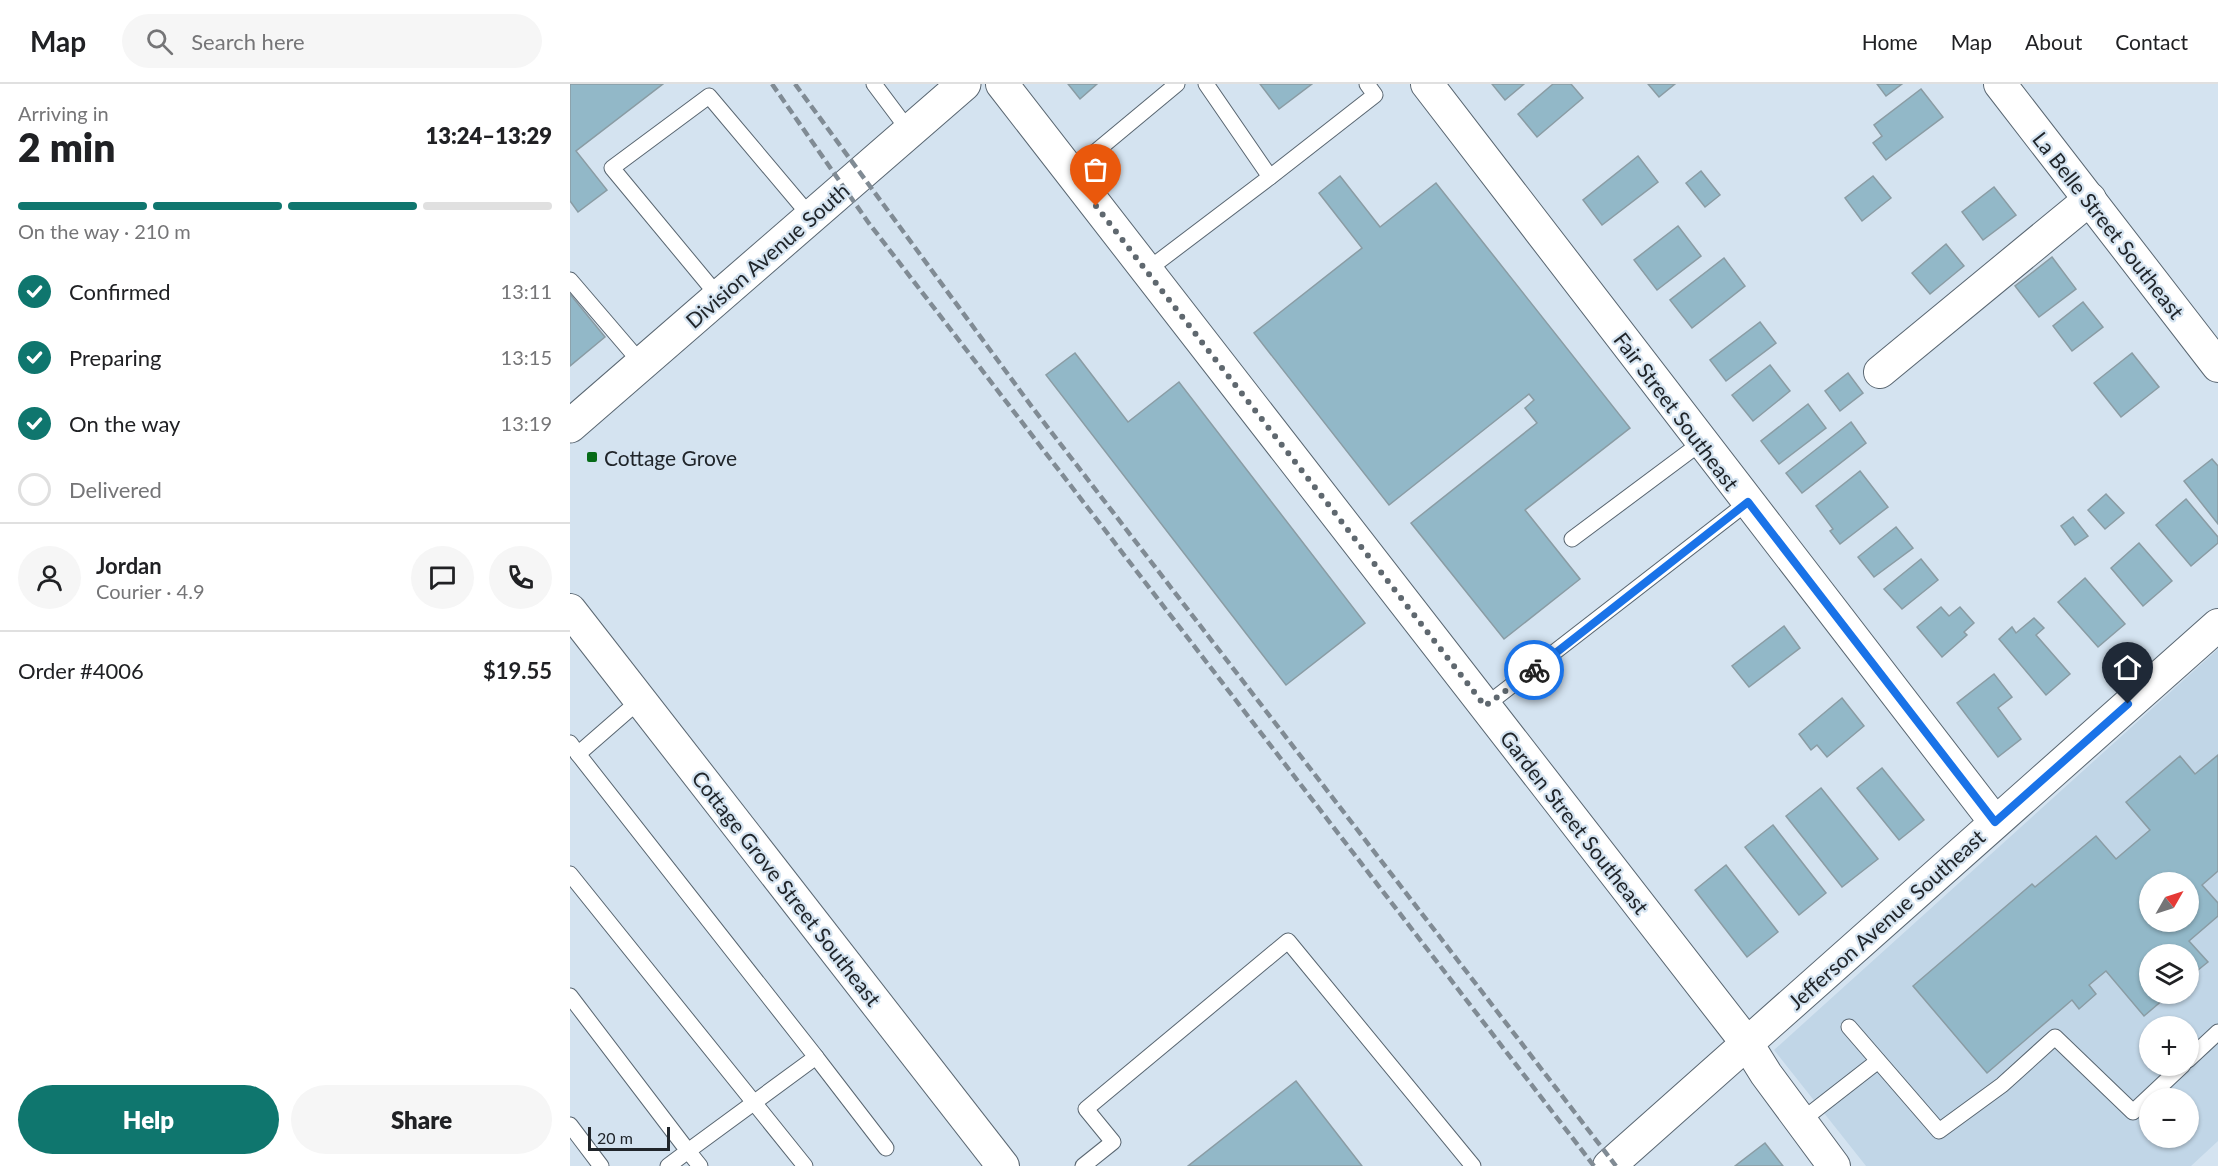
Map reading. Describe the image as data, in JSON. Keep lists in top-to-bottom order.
{
  "streets": {
    "main road": ["Division Avenue South"],
    "street": [
      "La Belle Street Southeast",
      "Fair Street Southeast",
      "Garden Street Southeast",
      "Cottage Grove Street Southeast",
      "Jefferson Avenue Southeast"
    ]
  },
  "crossings": [
    ["Fair Street Southeast", "Jefferson Avenue Southeast"],
    ["Garden Street Southeast", "Jefferson Avenue Southeast"]
  ],
  "places": {
    "transit": ["Cottage Grove"]
  },
  "scale_bar": "20 m",
  "north": "top right",
  "page": {
    "header": "Map",
    "search": "Search here",
    "nav": [
      "Home",
      "Map",
      "About",
      "Contact"
    ],
    "heading": ["2 min", "Arriving in", "13:24–13:29"],
    "panel": [
      "Jordan",
      "Courier · 4.9",
      "Order #4006",
      "$19.55"
    ],
    "bar": "On the way · 210 m",
    "list": [
      ["Confirmed", "13:11"],
      ["Preparing", "13:15"],
      ["On the way", "13:19"],
      "Delivered"
    ],
    "map_buttons": ["+", "−"],
    "buttons": ["Help", "Share"],
    "scale": "20 m"
  }
}
